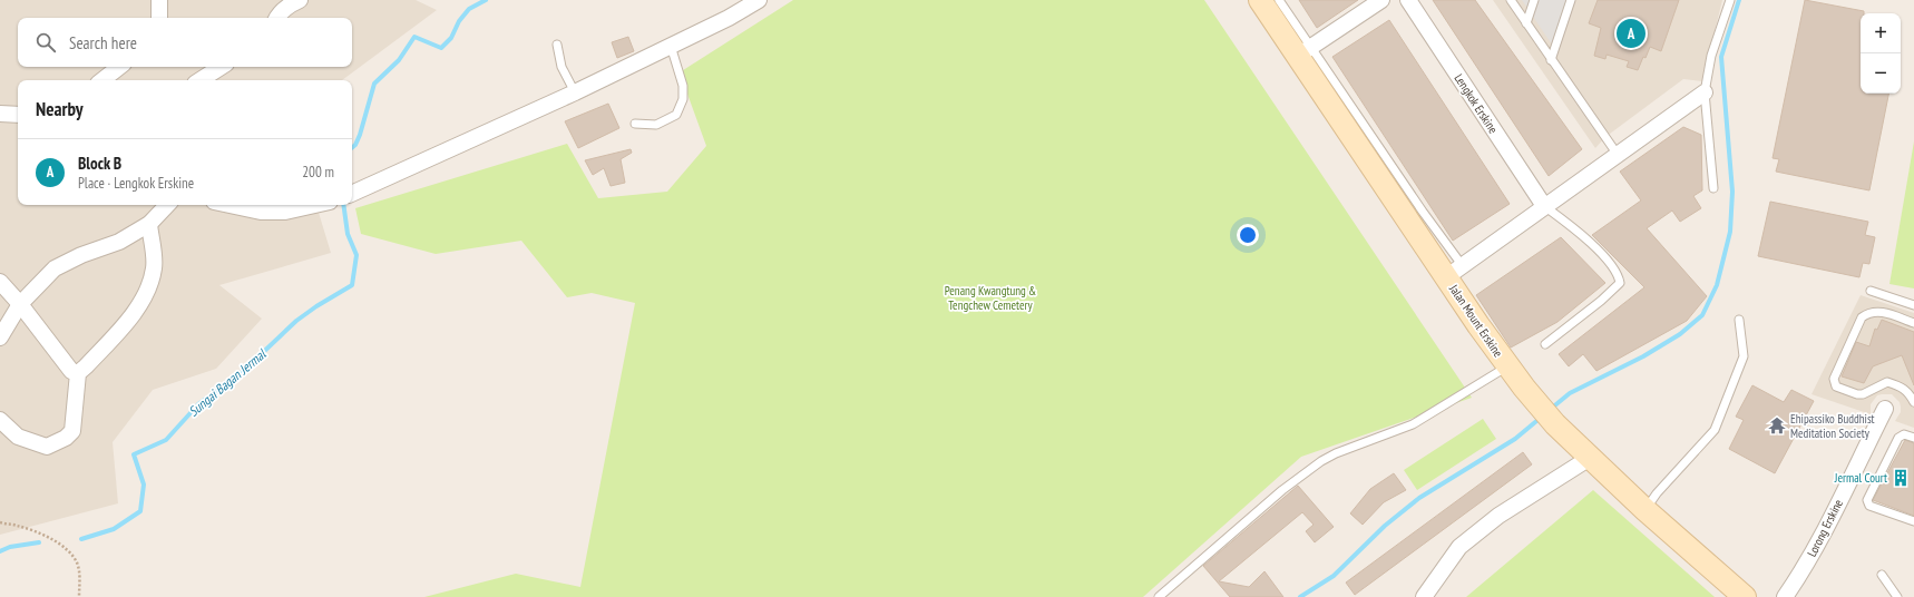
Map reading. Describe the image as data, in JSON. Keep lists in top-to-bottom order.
{
  "streets": {
    "main road": ["Jalan Mount Erskine"],
    "street": ["Lengkok Erskine", "Lorong Erskine"]
  },
  "water": ["Sungai Bagan Jermal"],
  "parks": ["Penang Kwangtung & Tengchew Cemetery"],
  "places": {
    "temple": ["Ehipassiko Buddhist Meditation Society"],
    "building": ["Jermal Court"]
  },
  "page": {
    "map_buttons": ["+", "−"],
    "pins": "A",
    "search": "Search here",
    "heading": "Nearby",
    "list": [
      {
        "mark": "A",
        "name": "Block B",
        "note": "Place · Lengkok Erskine",
        "value": "200 m"
      }
    ]
  }
}
